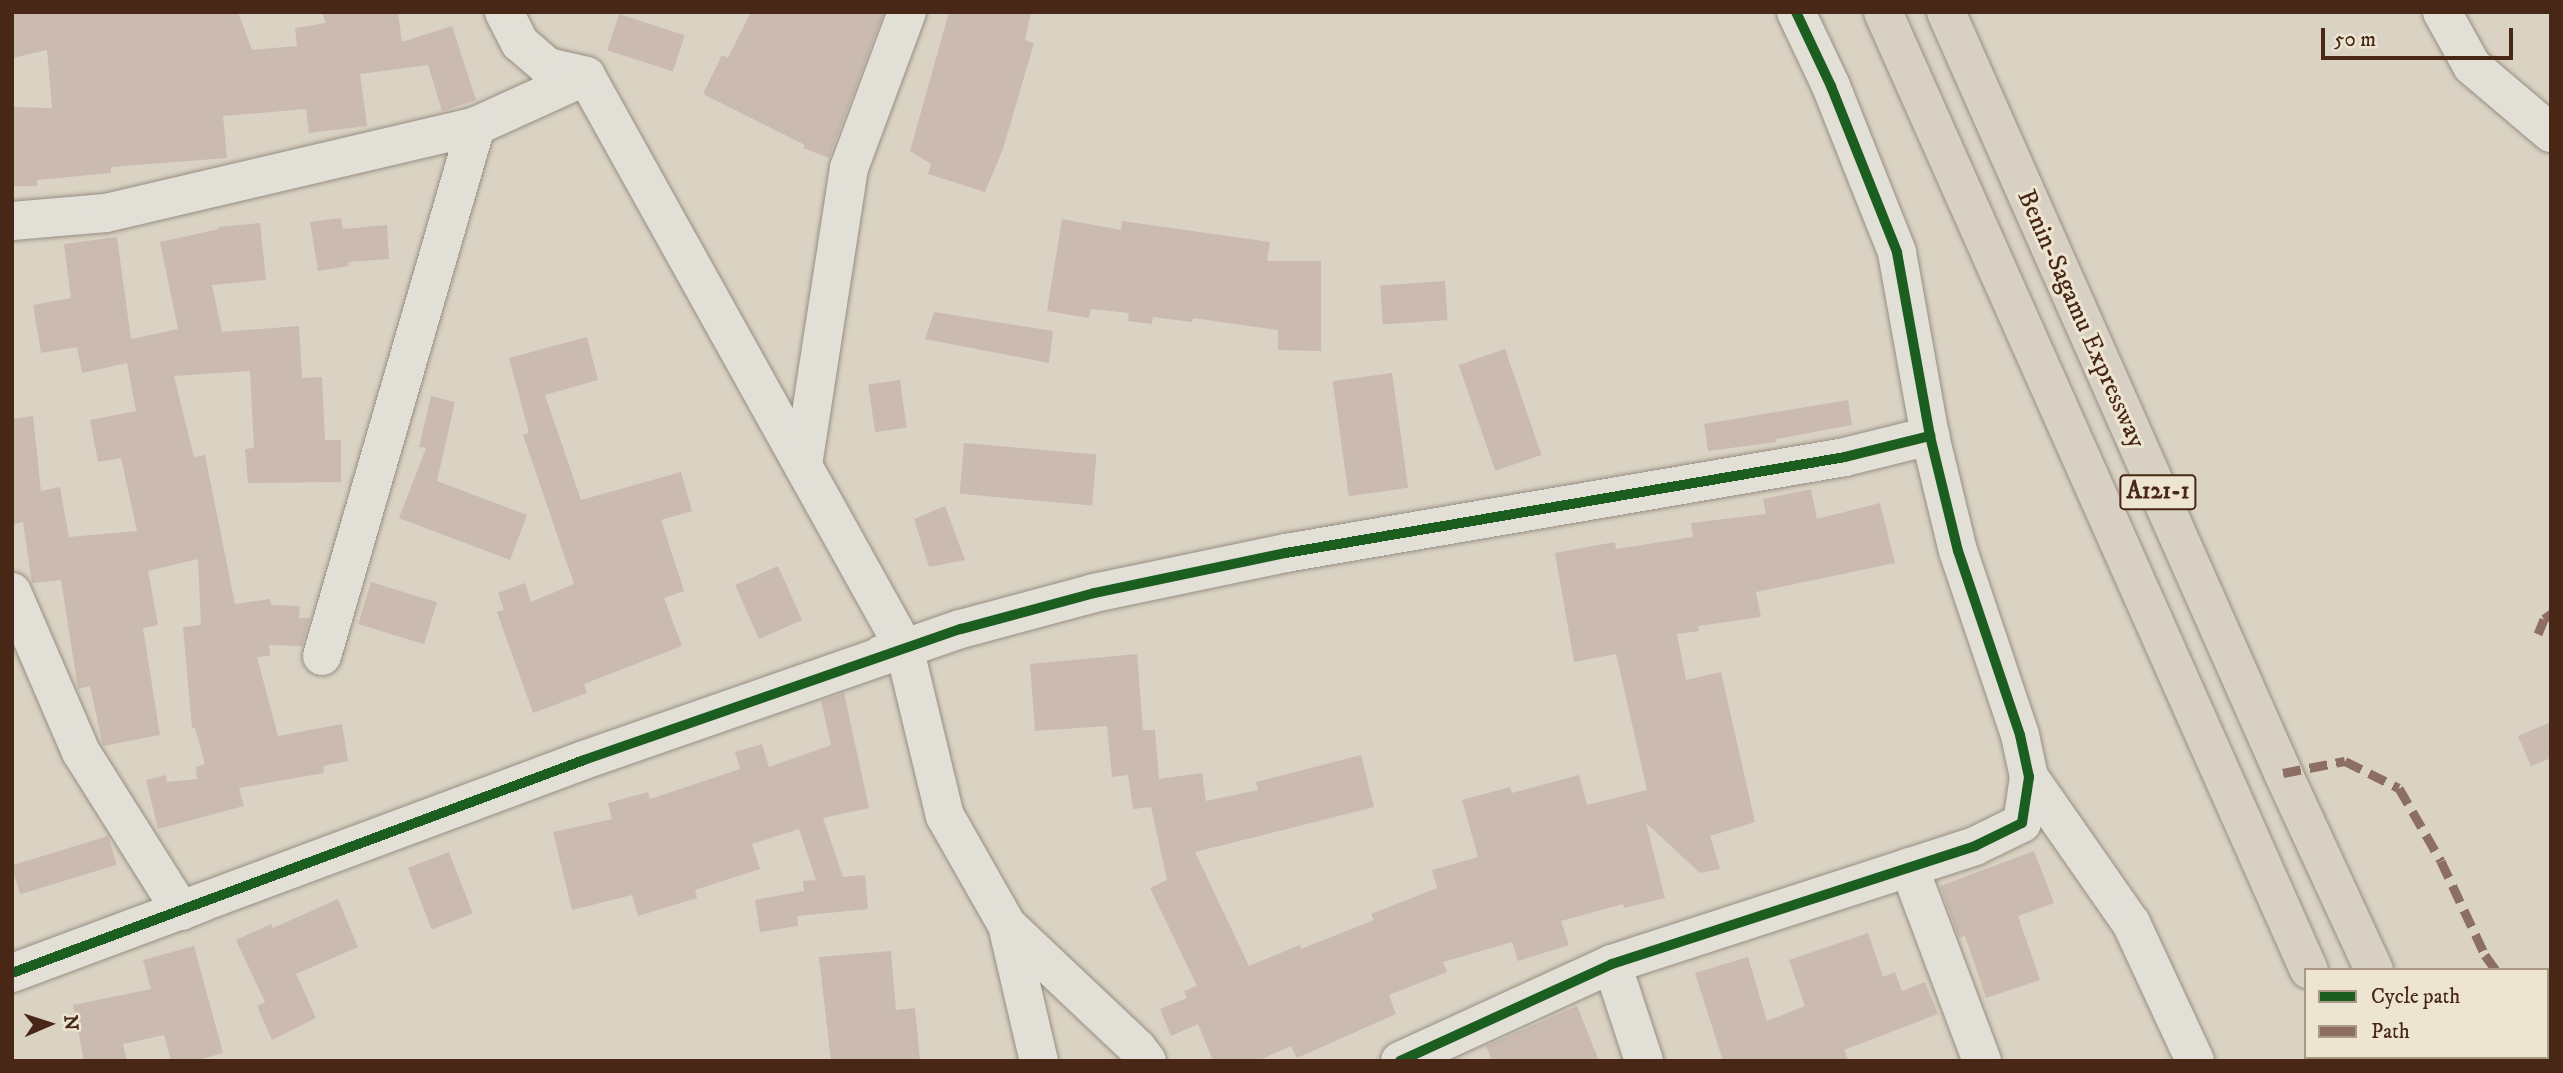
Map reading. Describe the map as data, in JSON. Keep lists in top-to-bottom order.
{
  "streets": {
    "highway": ["Benin-Sagamu Expressway", "A121-1"]
  },
  "legend": ["Cycle path", "Path"],
  "scale_bar": "50 m",
  "north": "right"
}
